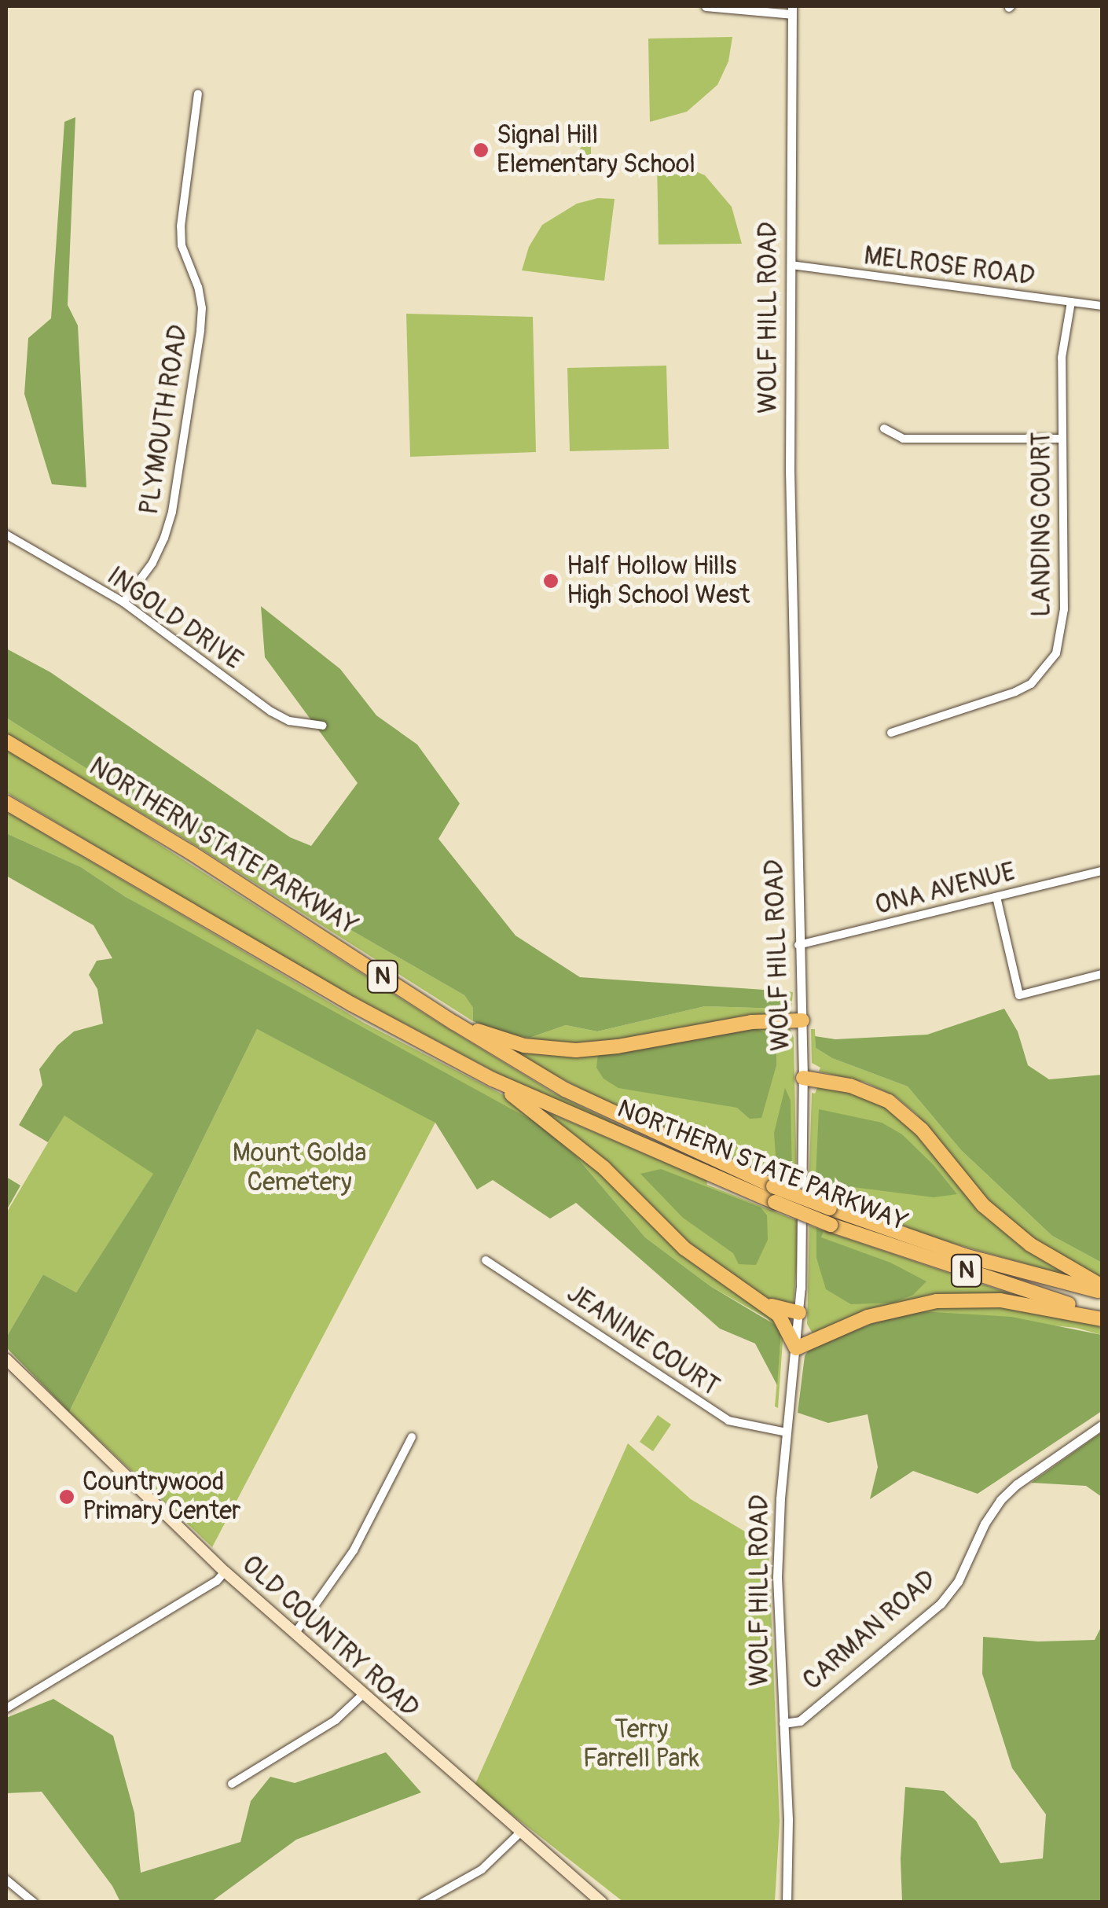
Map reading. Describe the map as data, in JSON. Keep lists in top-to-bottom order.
{
  "streets": {
    "highway": ["NORTHERN STATE PARKWAY", "N"],
    "main road": ["OLD COUNTRY ROAD"],
    "street": [
      "MELROSE ROAD",
      "WOLF HILL ROAD",
      "PLYMOUTH ROAD",
      "LANDING COURT",
      "INGOLD DRIVE",
      "ONA AVENUE",
      "JEANINE COURT",
      "CARMAN ROAD"
    ]
  },
  "crossings": [
    ["MELROSE ROAD", "WOLF HILL ROAD"],
    ["MELROSE ROAD", "LANDING COURT"],
    ["WOLF HILL ROAD", "ONA AVENUE"],
    ["WOLF HILL ROAD", "JEANINE COURT"],
    ["WOLF HILL ROAD", "CARMAN ROAD"],
    ["PLYMOUTH ROAD", "INGOLD DRIVE"]
  ],
  "parks": ["Mount Golda Cemetery", "Terry Farrell Park"],
  "places": ["Signal Hill Elementary School", "Half Hollow Hills High School West", "Countrywood Primary Center"]
}
